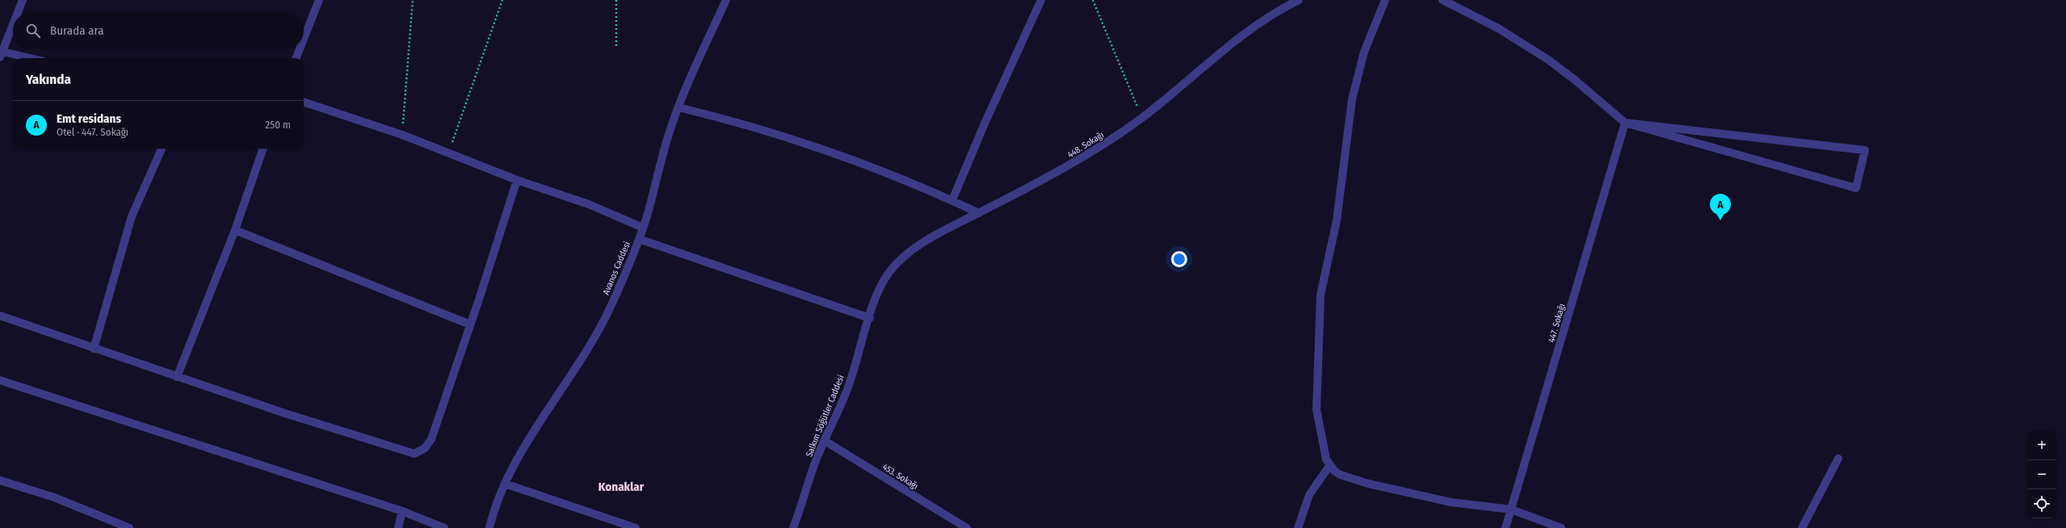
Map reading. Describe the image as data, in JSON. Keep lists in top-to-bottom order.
{
  "streets": {
    "street": [
      "448. Sokağı",
      "Avanos Caddesi",
      "447. Sokağı",
      "Salkım Söğütler Caddesi",
      "453. Sokağı"
    ]
  },
  "crossings": [
    ["448. Sokağı", "Salkım Söğütler Caddesi"],
    ["Salkım Söğütler Caddesi", "453. Sokağı"]
  ],
  "districts": ["Konaklar"],
  "page": {
    "search": "Burada ara",
    "heading": "Yakında",
    "list": [
      {
        "mark": "A",
        "name": "Emt residans",
        "note": "Otel · 447. Sokağı",
        "value": "250 m"
      }
    ],
    "pins": "A",
    "map_buttons": ["+", "−"]
  }
}
